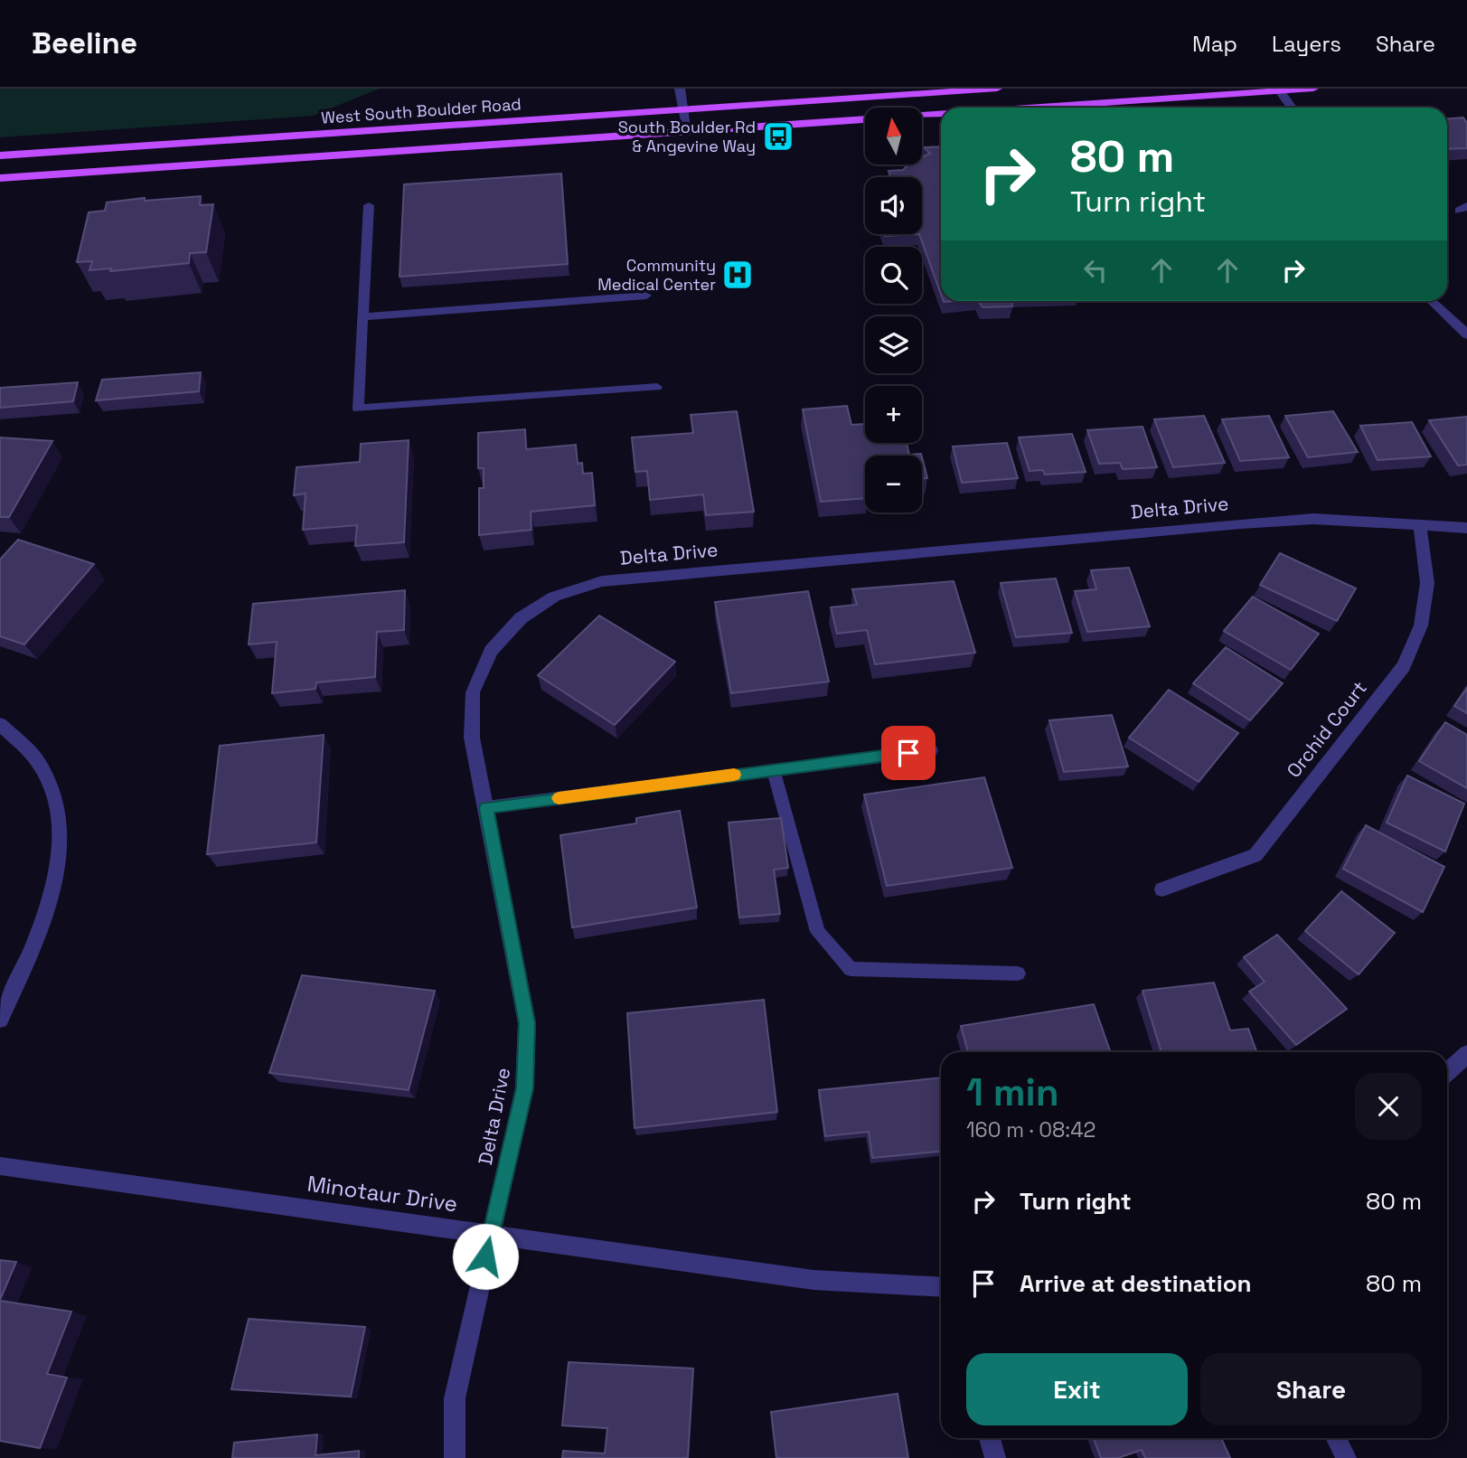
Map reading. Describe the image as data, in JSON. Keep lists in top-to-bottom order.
{
  "streets": {
    "main road": ["West South Boulder Road"],
    "street": ["Delta Drive", "Orchid Court", "Minotaur Drive"]
  },
  "crossings": [
    ["Delta Drive", "Orchid Court"],
    ["Delta Drive", "Minotaur Drive"]
  ],
  "places": {
    "bus stop": ["South Boulder Rd & Angevine Way"],
    "hospital": ["Community Medical Center"]
  },
  "north": "top",
  "page": {
    "header": "Beeline",
    "nav": ["Map", "Layers", "Share"],
    "map_buttons": ["+", "−"],
    "turn": ["80 m", "Turn right"],
    "heading": ["1 min", "160 m · 08:42"],
    "list": [
      {
        "name": "Turn right",
        "value": "80 m"
      },
      {
        "name": "Arrive at destination",
        "value": "80 m"
      }
    ],
    "buttons": ["Exit", "Share"]
  }
}
